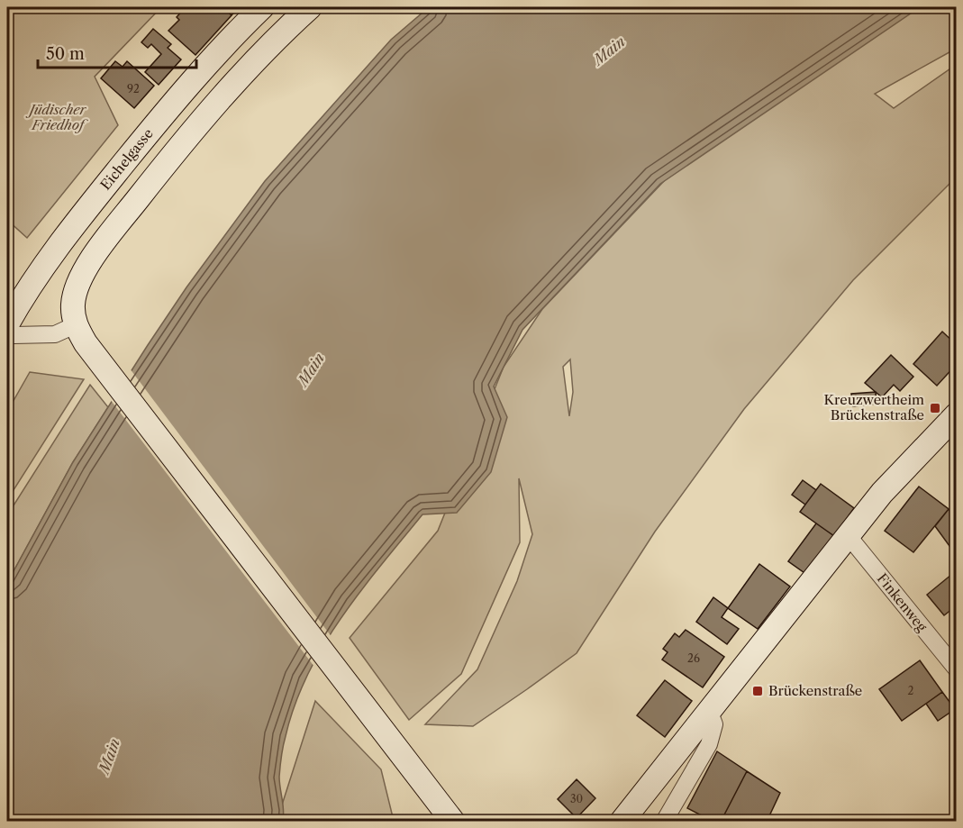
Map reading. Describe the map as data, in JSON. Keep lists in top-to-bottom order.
{
  "streets": {
    "street": ["Eichelgasse", "Finkenweg"]
  },
  "water": ["Main"],
  "parks": ["Jüdischer Friedhof"],
  "places": {
    "transit": ["Kreuzwertheim Brückenstraße", "Brückenstraße"]
  },
  "house_numbers": [
    "92",
    "26",
    "2",
    "30"
  ],
  "scale_bar": "50 m"
}
